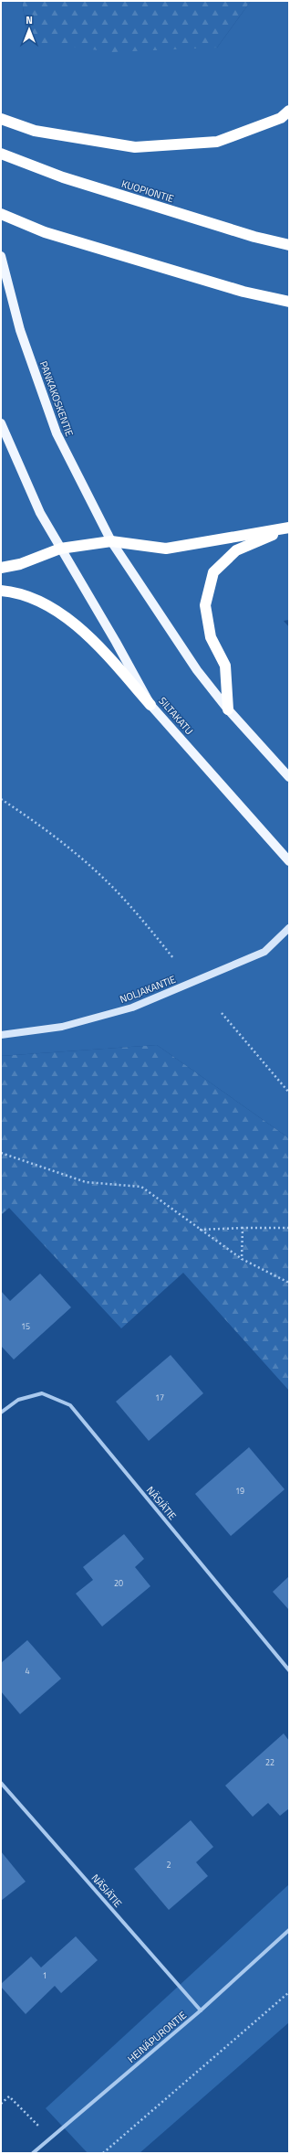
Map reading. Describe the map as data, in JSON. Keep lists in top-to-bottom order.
{
  "streets": {
    "highway": ["KUOPIONTIE"],
    "main road": ["PANKAKOSKENTIE", "SILTAKATU", "NOLJAKANTIE"],
    "street": ["NÄSIÄTIE", "HEINÄPURONTIE"]
  },
  "crossings": [
    ["NÄSIÄTIE", "HEINÄPURONTIE"]
  ],
  "house_numbers": [
    "15",
    "17",
    "19",
    "20",
    "4",
    "22",
    "2",
    "1"
  ],
  "north": "top"
}
